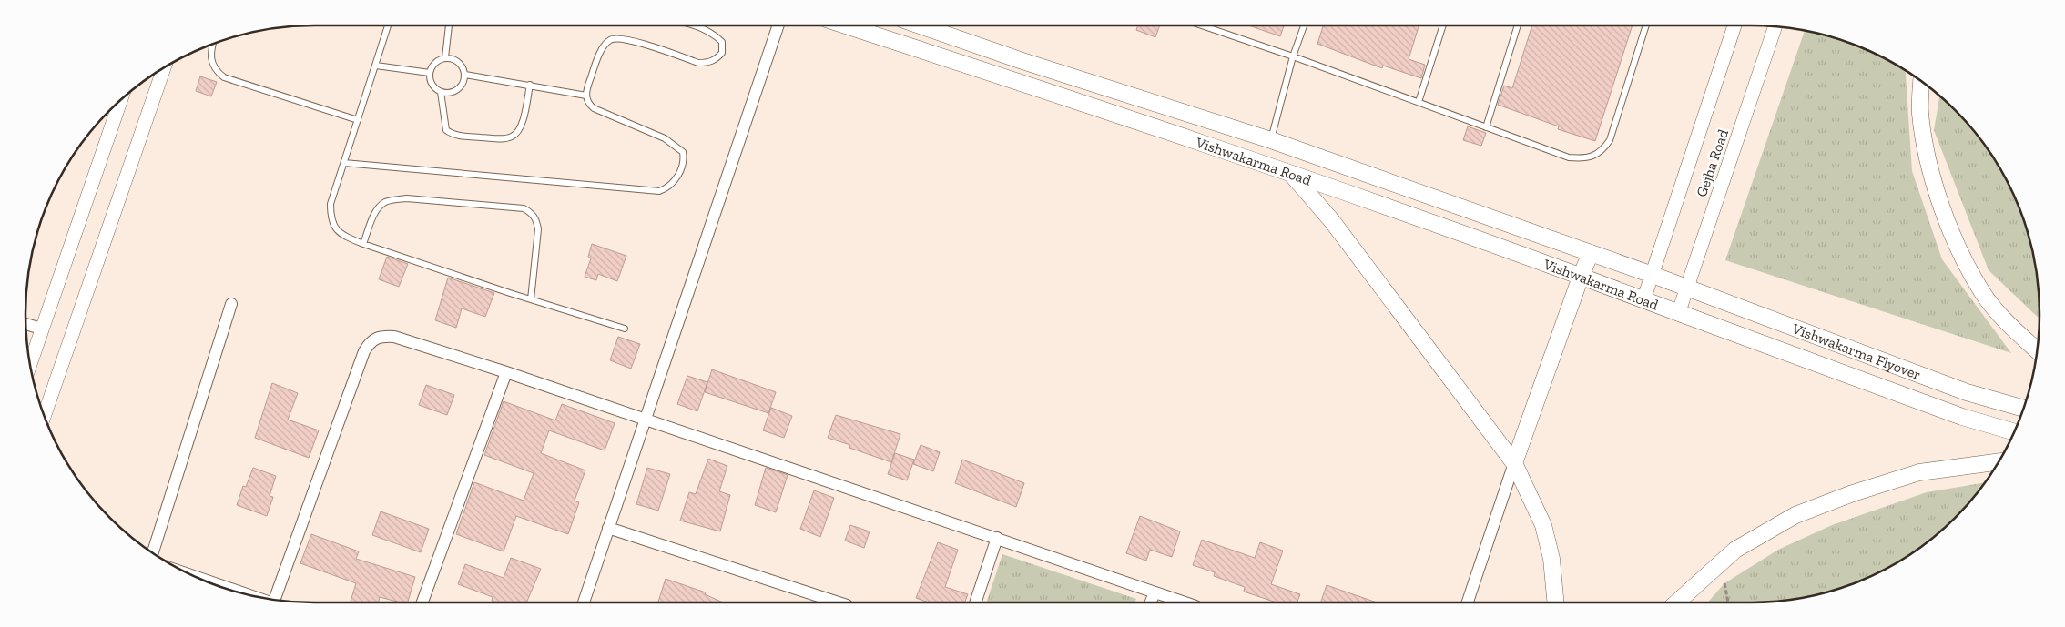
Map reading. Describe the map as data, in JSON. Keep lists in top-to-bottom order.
{
  "streets": {
    "main road": ["Vishwakarma Road", "Vishwakarma Flyover"],
    "street": ["Gejha Road"]
  },
  "crossings": [
    ["Vishwakarma Road", "Gejha Road"],
    ["Vishwakarma Road", "Vishwakarma Flyover"],
    ["Gejha Road", "Vishwakarma Flyover"]
  ]
}
